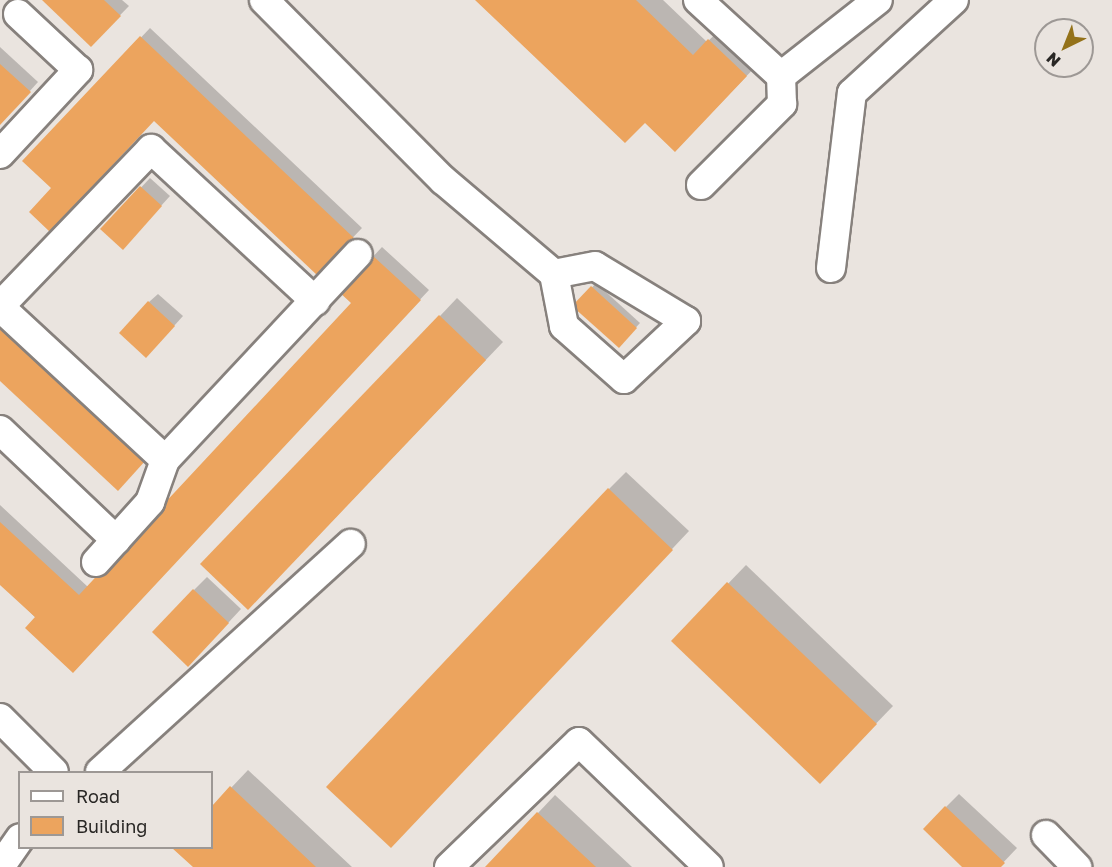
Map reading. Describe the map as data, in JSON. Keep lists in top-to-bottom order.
{
  "legend": ["Road", "Building"],
  "north": "bottom left"
}
